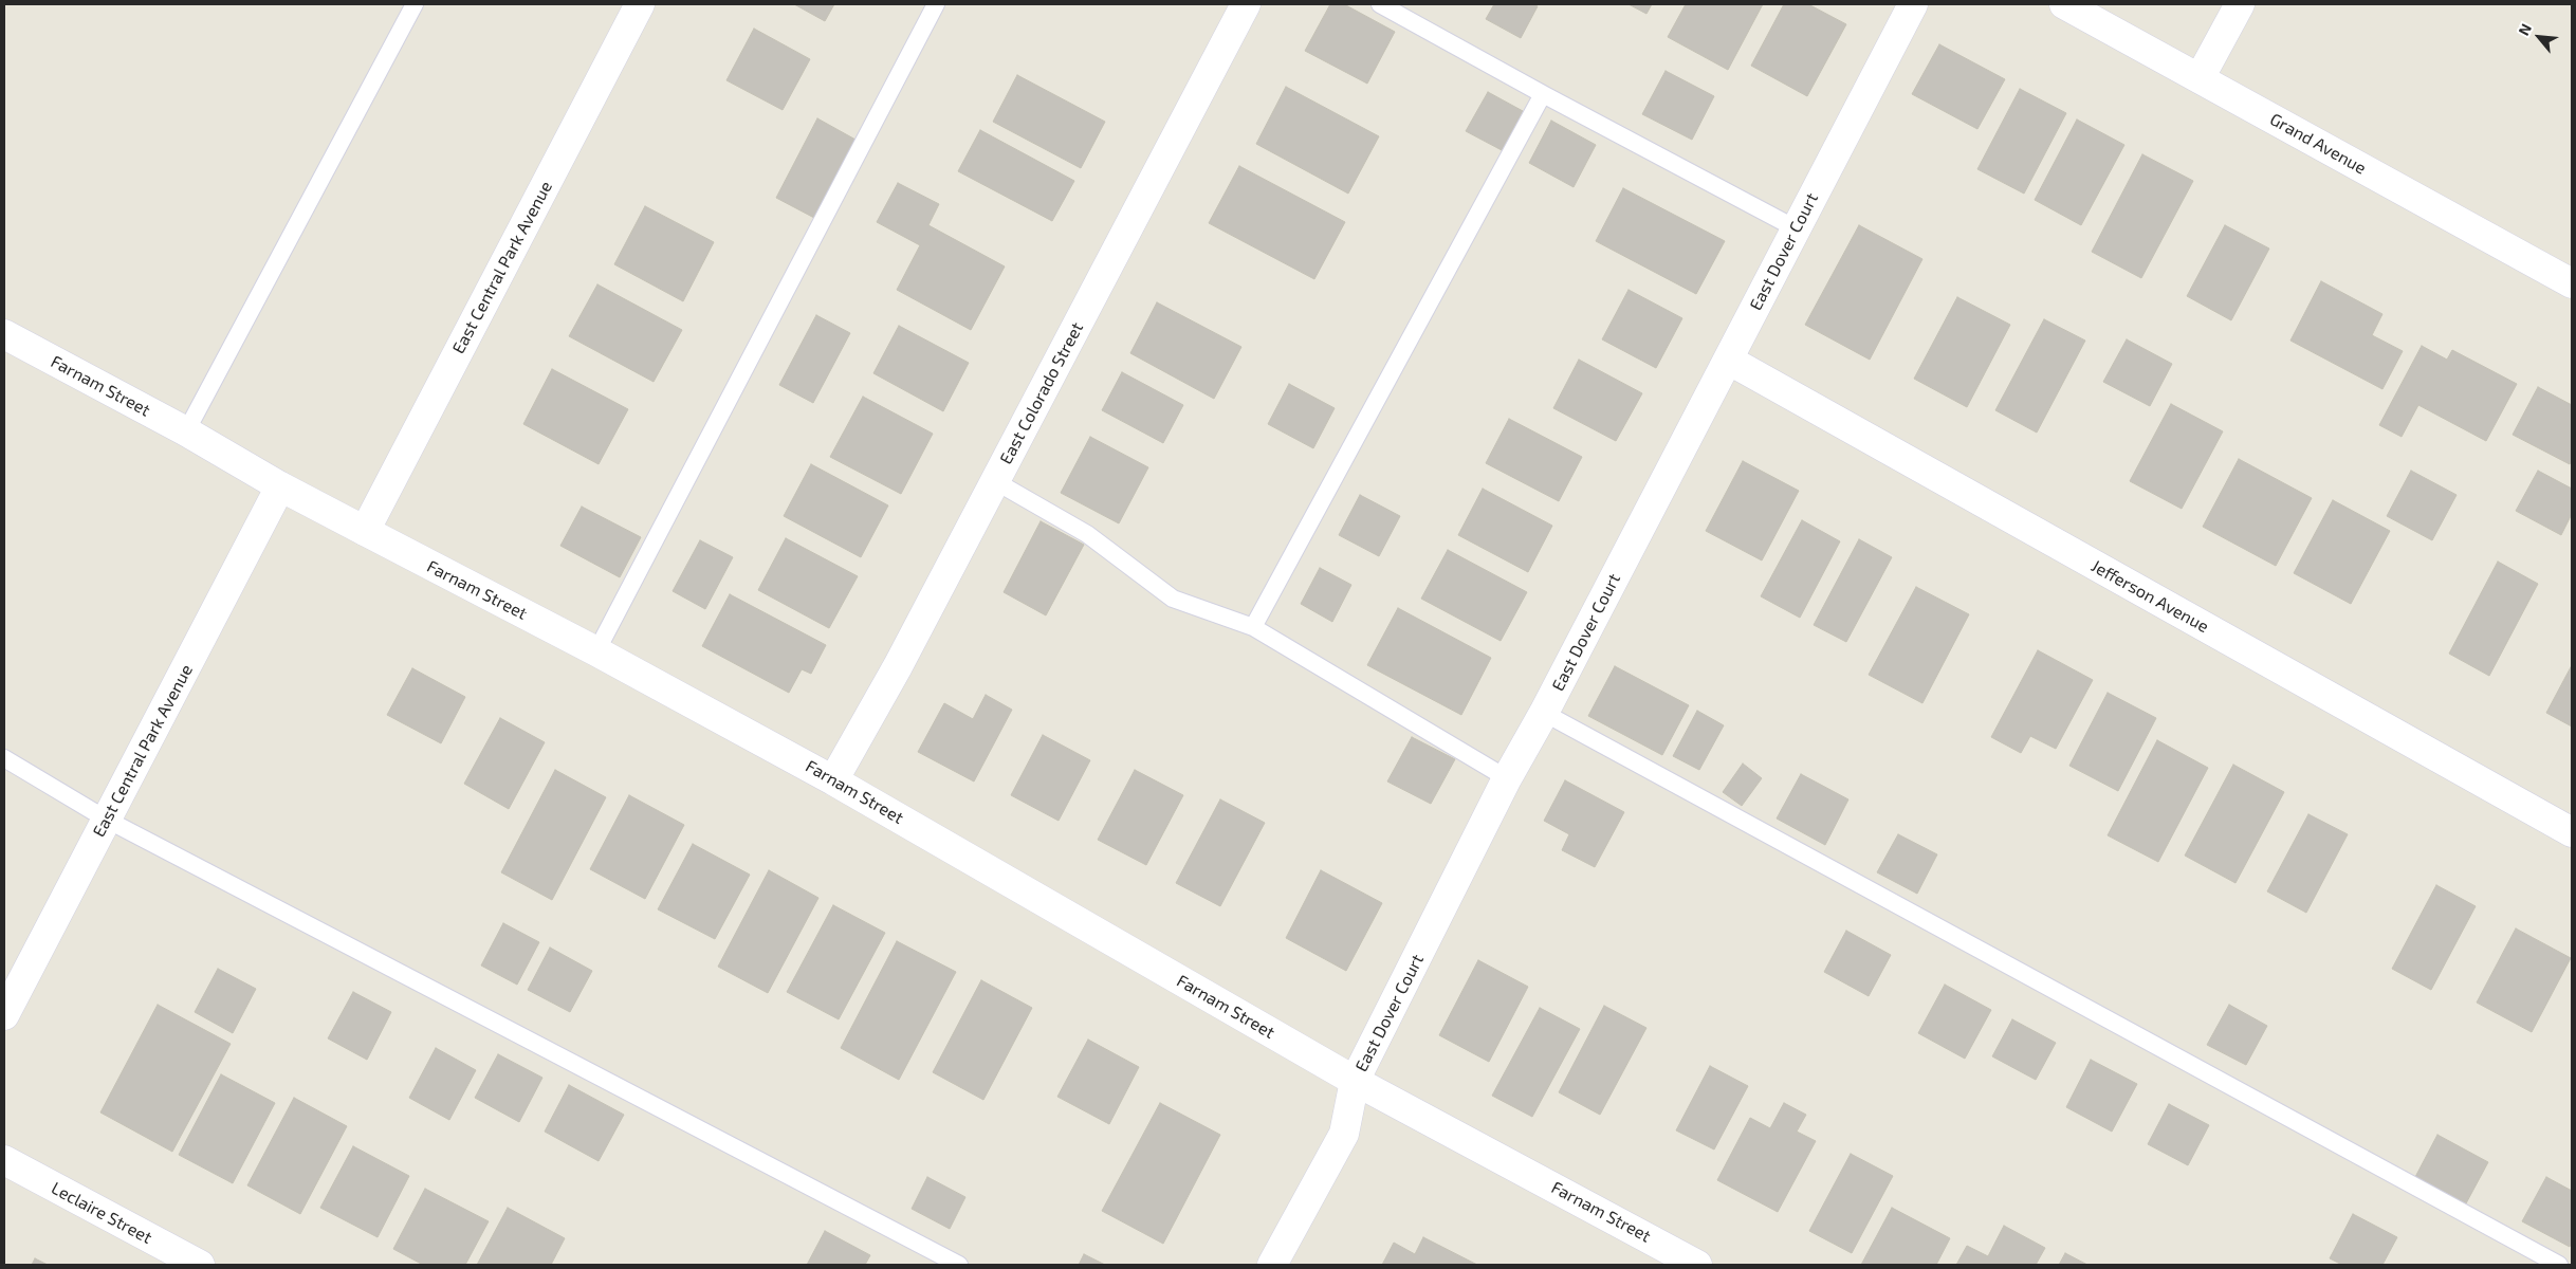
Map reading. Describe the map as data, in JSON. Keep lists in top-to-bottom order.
{
  "streets": {
    "street": [
      "Grand Avenue",
      "East Dover Court",
      "East Central Park Avenue",
      "Farnam Street",
      "East Colorado Street",
      "Jefferson Avenue",
      "Leclaire Street"
    ]
  },
  "crossings": [
    ["East Dover Court", "Farnam Street"],
    ["East Dover Court", "Jefferson Avenue"],
    ["East Central Park Avenue", "Farnam Street"],
    ["Farnam Street", "East Colorado Street"]
  ],
  "north": "top left"
}
